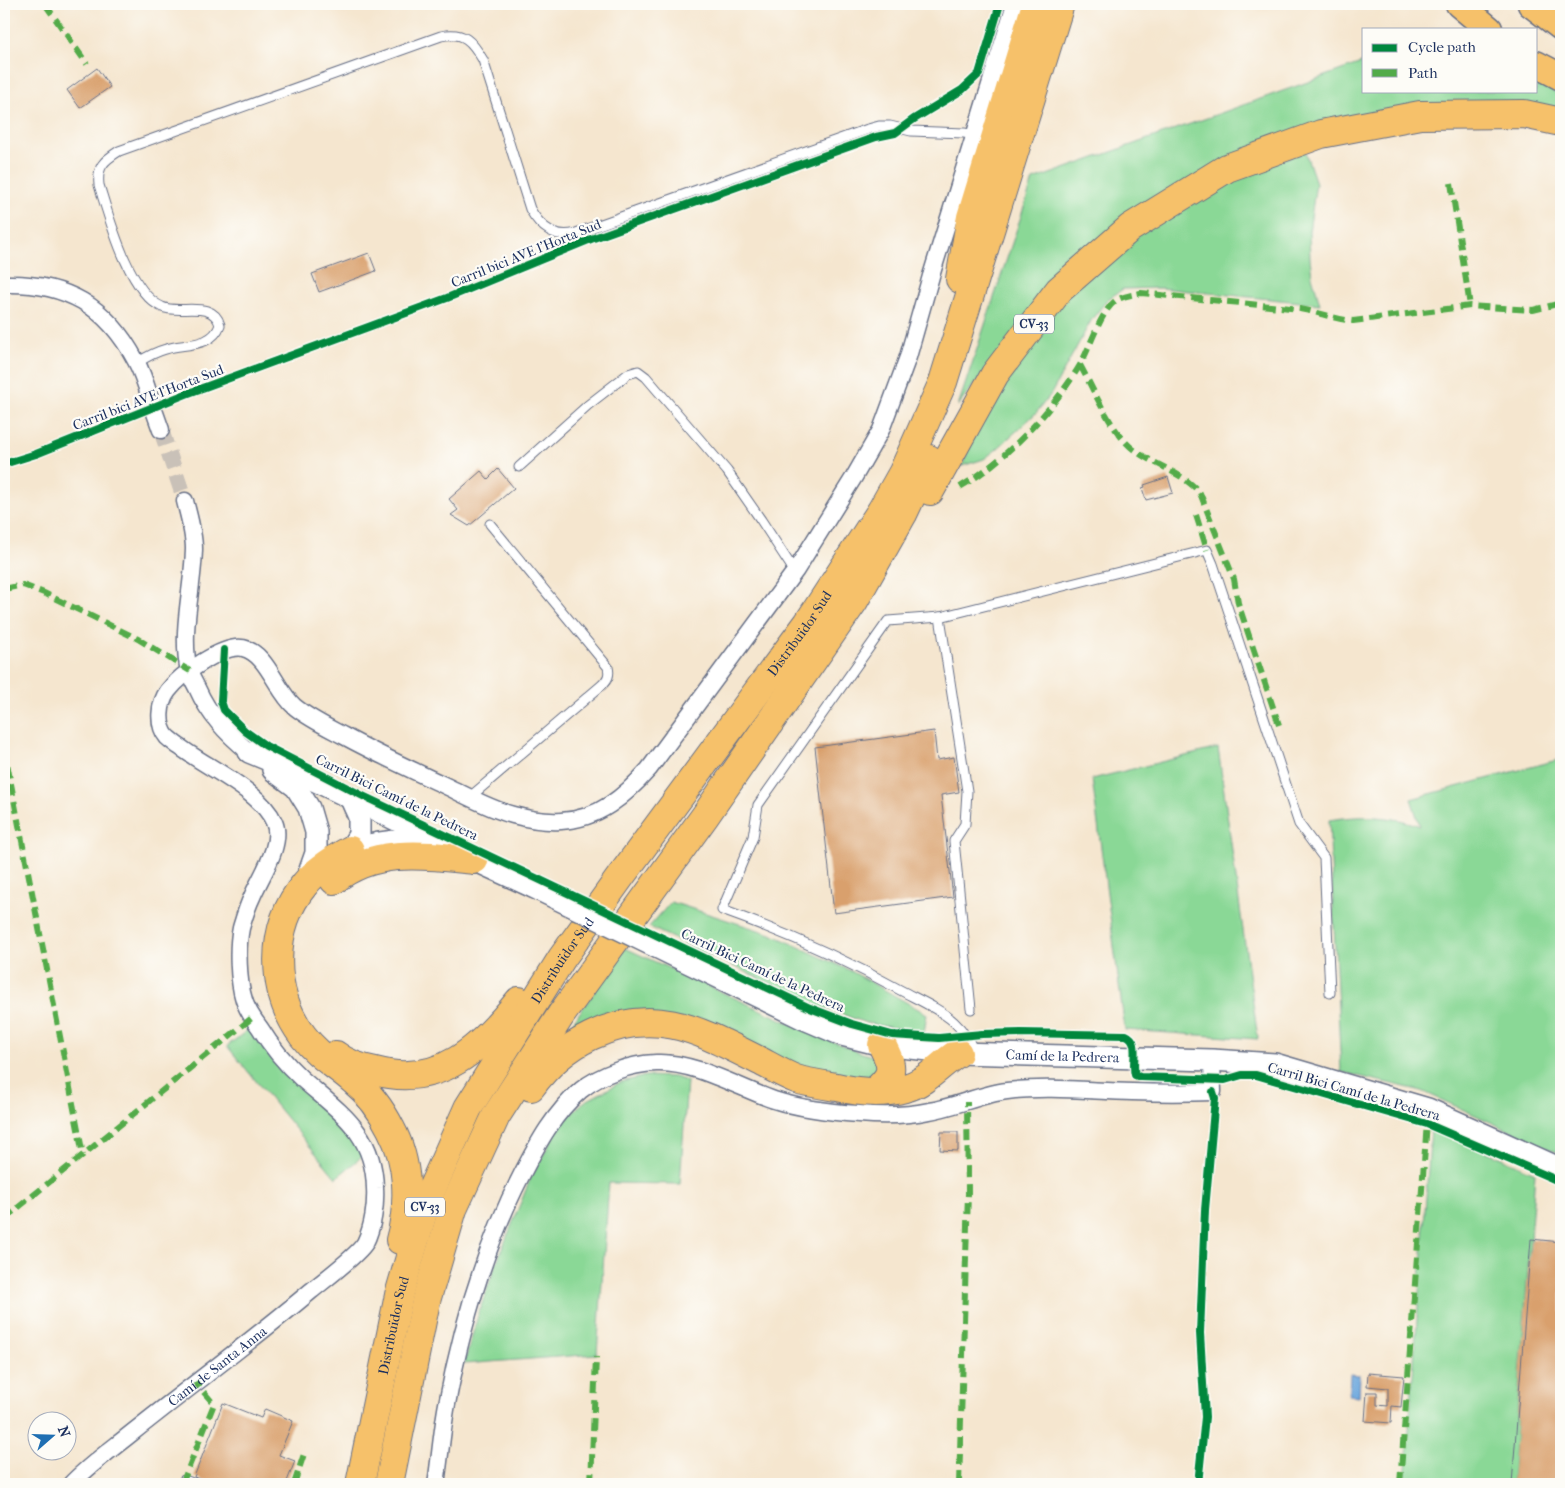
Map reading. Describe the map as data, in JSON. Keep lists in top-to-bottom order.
{
  "streets": {
    "highway": ["CV-33", "Distribuïdor Sud"],
    "street": ["Camí de la Pedrera", "Camí de Santa Anna"],
    "cycle path": ["Carril bici AVE l'Horta Sud", "Carril Bici Camí de la Pedrera"]
  },
  "crossings": [
    ["CV-33", "Distribuïdor Sud"]
  ],
  "legend": ["Cycle path", "Path"],
  "north": "right"
}
